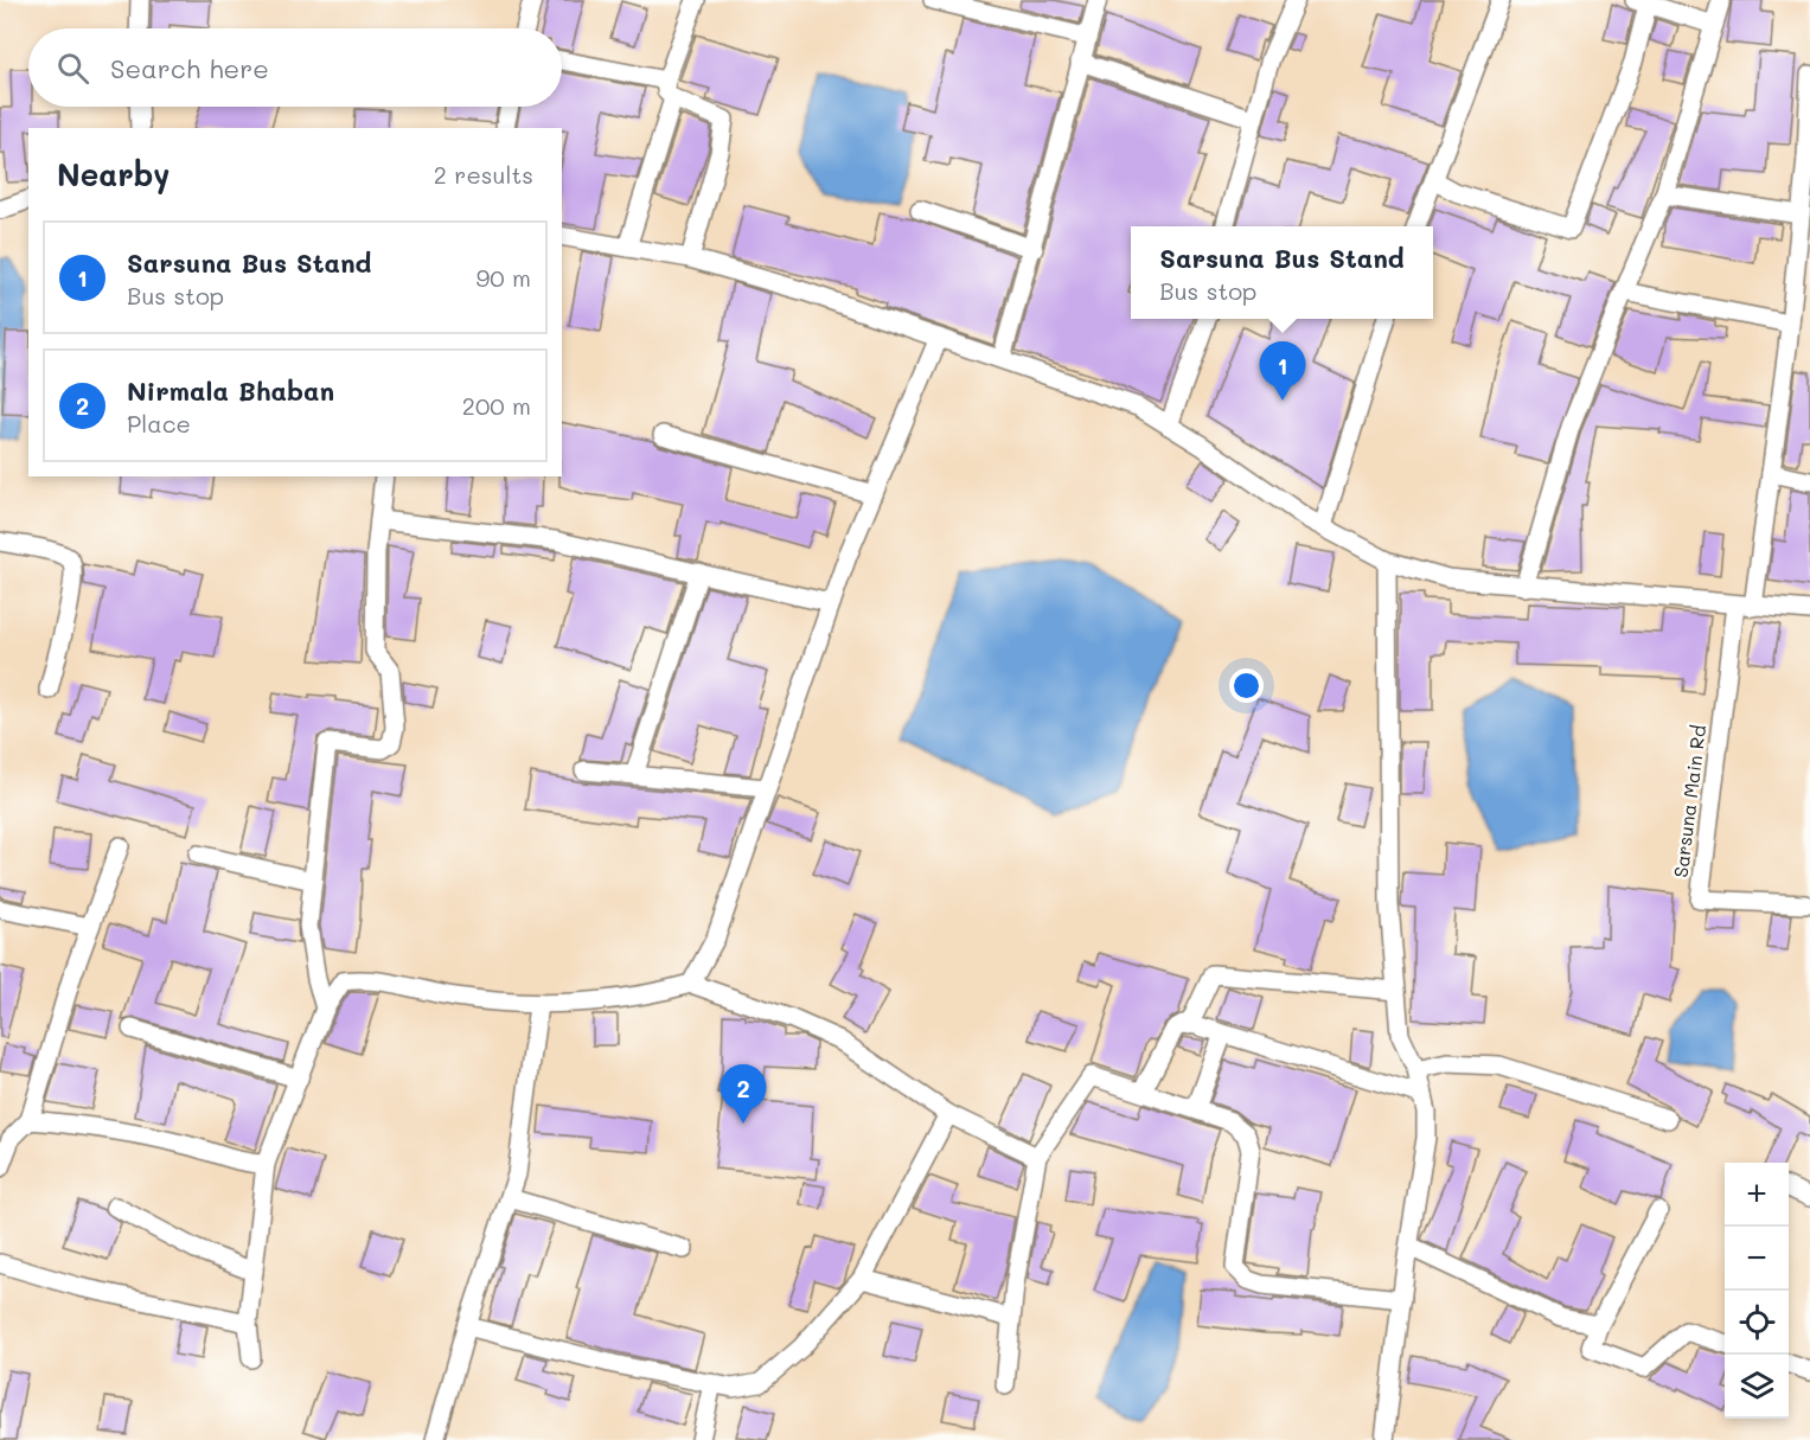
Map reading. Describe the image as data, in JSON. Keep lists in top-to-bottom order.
{
  "streets": {
    "street": ["Sarsuna Main Rd"]
  },
  "page": {
    "search": "Search here",
    "heading": ["Nearby", "2 results"],
    "list": [
      {
        "mark": "1",
        "name": "Sarsuna Bus Stand",
        "note": "Bus stop",
        "value": "90 m"
      },
      {
        "mark": "2",
        "name": "Nirmala Bhaban",
        "note": "Place",
        "value": "200 m"
      }
    ],
    "popup": ["Sarsuna Bus Stand", "Bus stop"],
    "pins": ["1", "2"],
    "map_buttons": ["+", "−"]
  }
}
